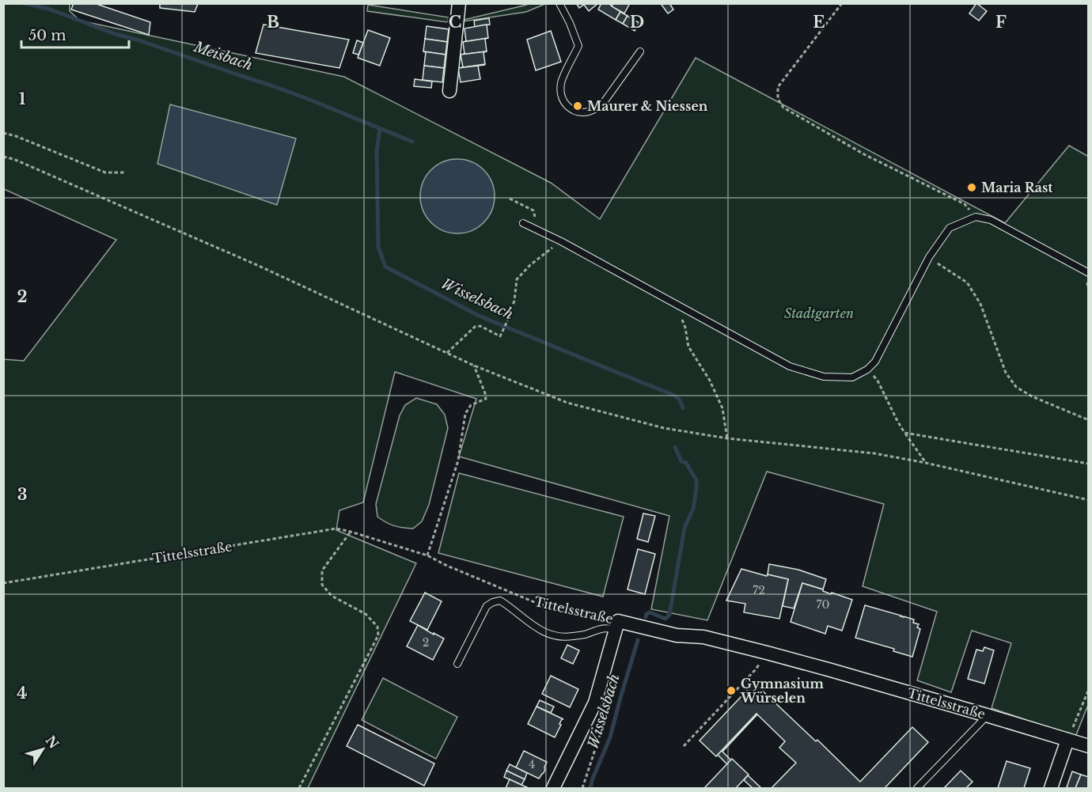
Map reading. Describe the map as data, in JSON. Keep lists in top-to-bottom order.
{
  "streets": {
    "street": ["Tittelsstraße"]
  },
  "water": ["Meisbach", "Wisselsbach"],
  "parks": ["Stadtgarten"],
  "places": ["Maurer & Niessen", "Maria Rast", "Gymnasium Würselen"],
  "house_numbers": [
    "72",
    "70",
    "2",
    "4"
  ],
  "scale_bar": "50 m",
  "north": "top right",
  "grid": {
    "columns": [
      "B",
      "C",
      "D",
      "E",
      "F"
    ],
    "rows": [
      "1",
      "2",
      "3",
      "4"
    ]
  }
}
